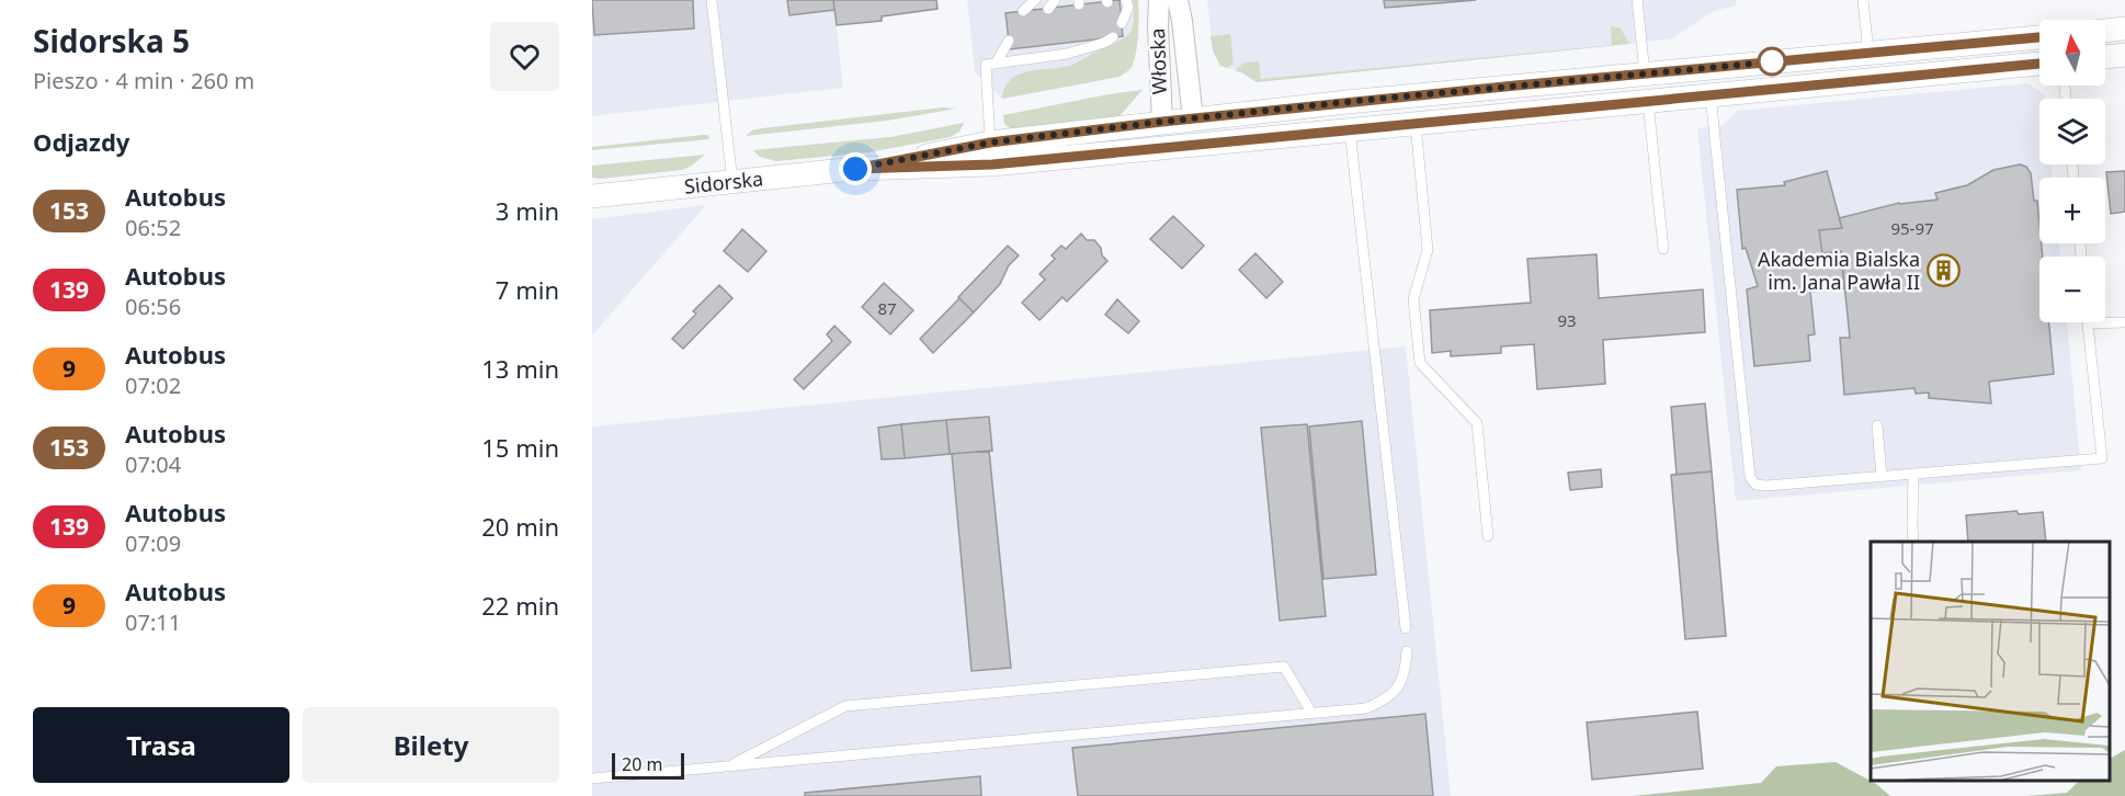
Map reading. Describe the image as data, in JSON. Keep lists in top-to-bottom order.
{
  "streets": {
    "street": ["Włoska", "Sidorska"]
  },
  "crossings": [
    ["Włoska", "Sidorska"]
  ],
  "places": {
    "building": ["Akademia Bialska im. Jana Pawła II"]
  },
  "lines": ["bus line 153"],
  "house_numbers": ["95-97", "87", "93"],
  "scale_bar": "20 m",
  "north": "top",
  "page": {
    "heading": [
      ["Sidorska 5", "Pieszo · 4 min · 260 m"],
      "Odjazdy"
    ],
    "map_buttons": ["+", "−"],
    "list": [
      {
        "mark": "153",
        "name": "Autobus",
        "note": "06:52",
        "value": "3 min"
      },
      {
        "mark": "139",
        "name": "Autobus",
        "note": "06:56",
        "value": "7 min"
      },
      {
        "mark": "9",
        "name": "Autobus",
        "note": "07:02",
        "value": "13 min"
      },
      {
        "mark": "153",
        "name": "Autobus",
        "note": "07:04",
        "value": "15 min"
      },
      {
        "mark": "139",
        "name": "Autobus",
        "note": "07:09",
        "value": "20 min"
      },
      {
        "mark": "9",
        "name": "Autobus",
        "note": "07:11",
        "value": "22 min"
      }
    ],
    "buttons": ["Trasa", "Bilety"],
    "scale": "20 m"
  }
}
